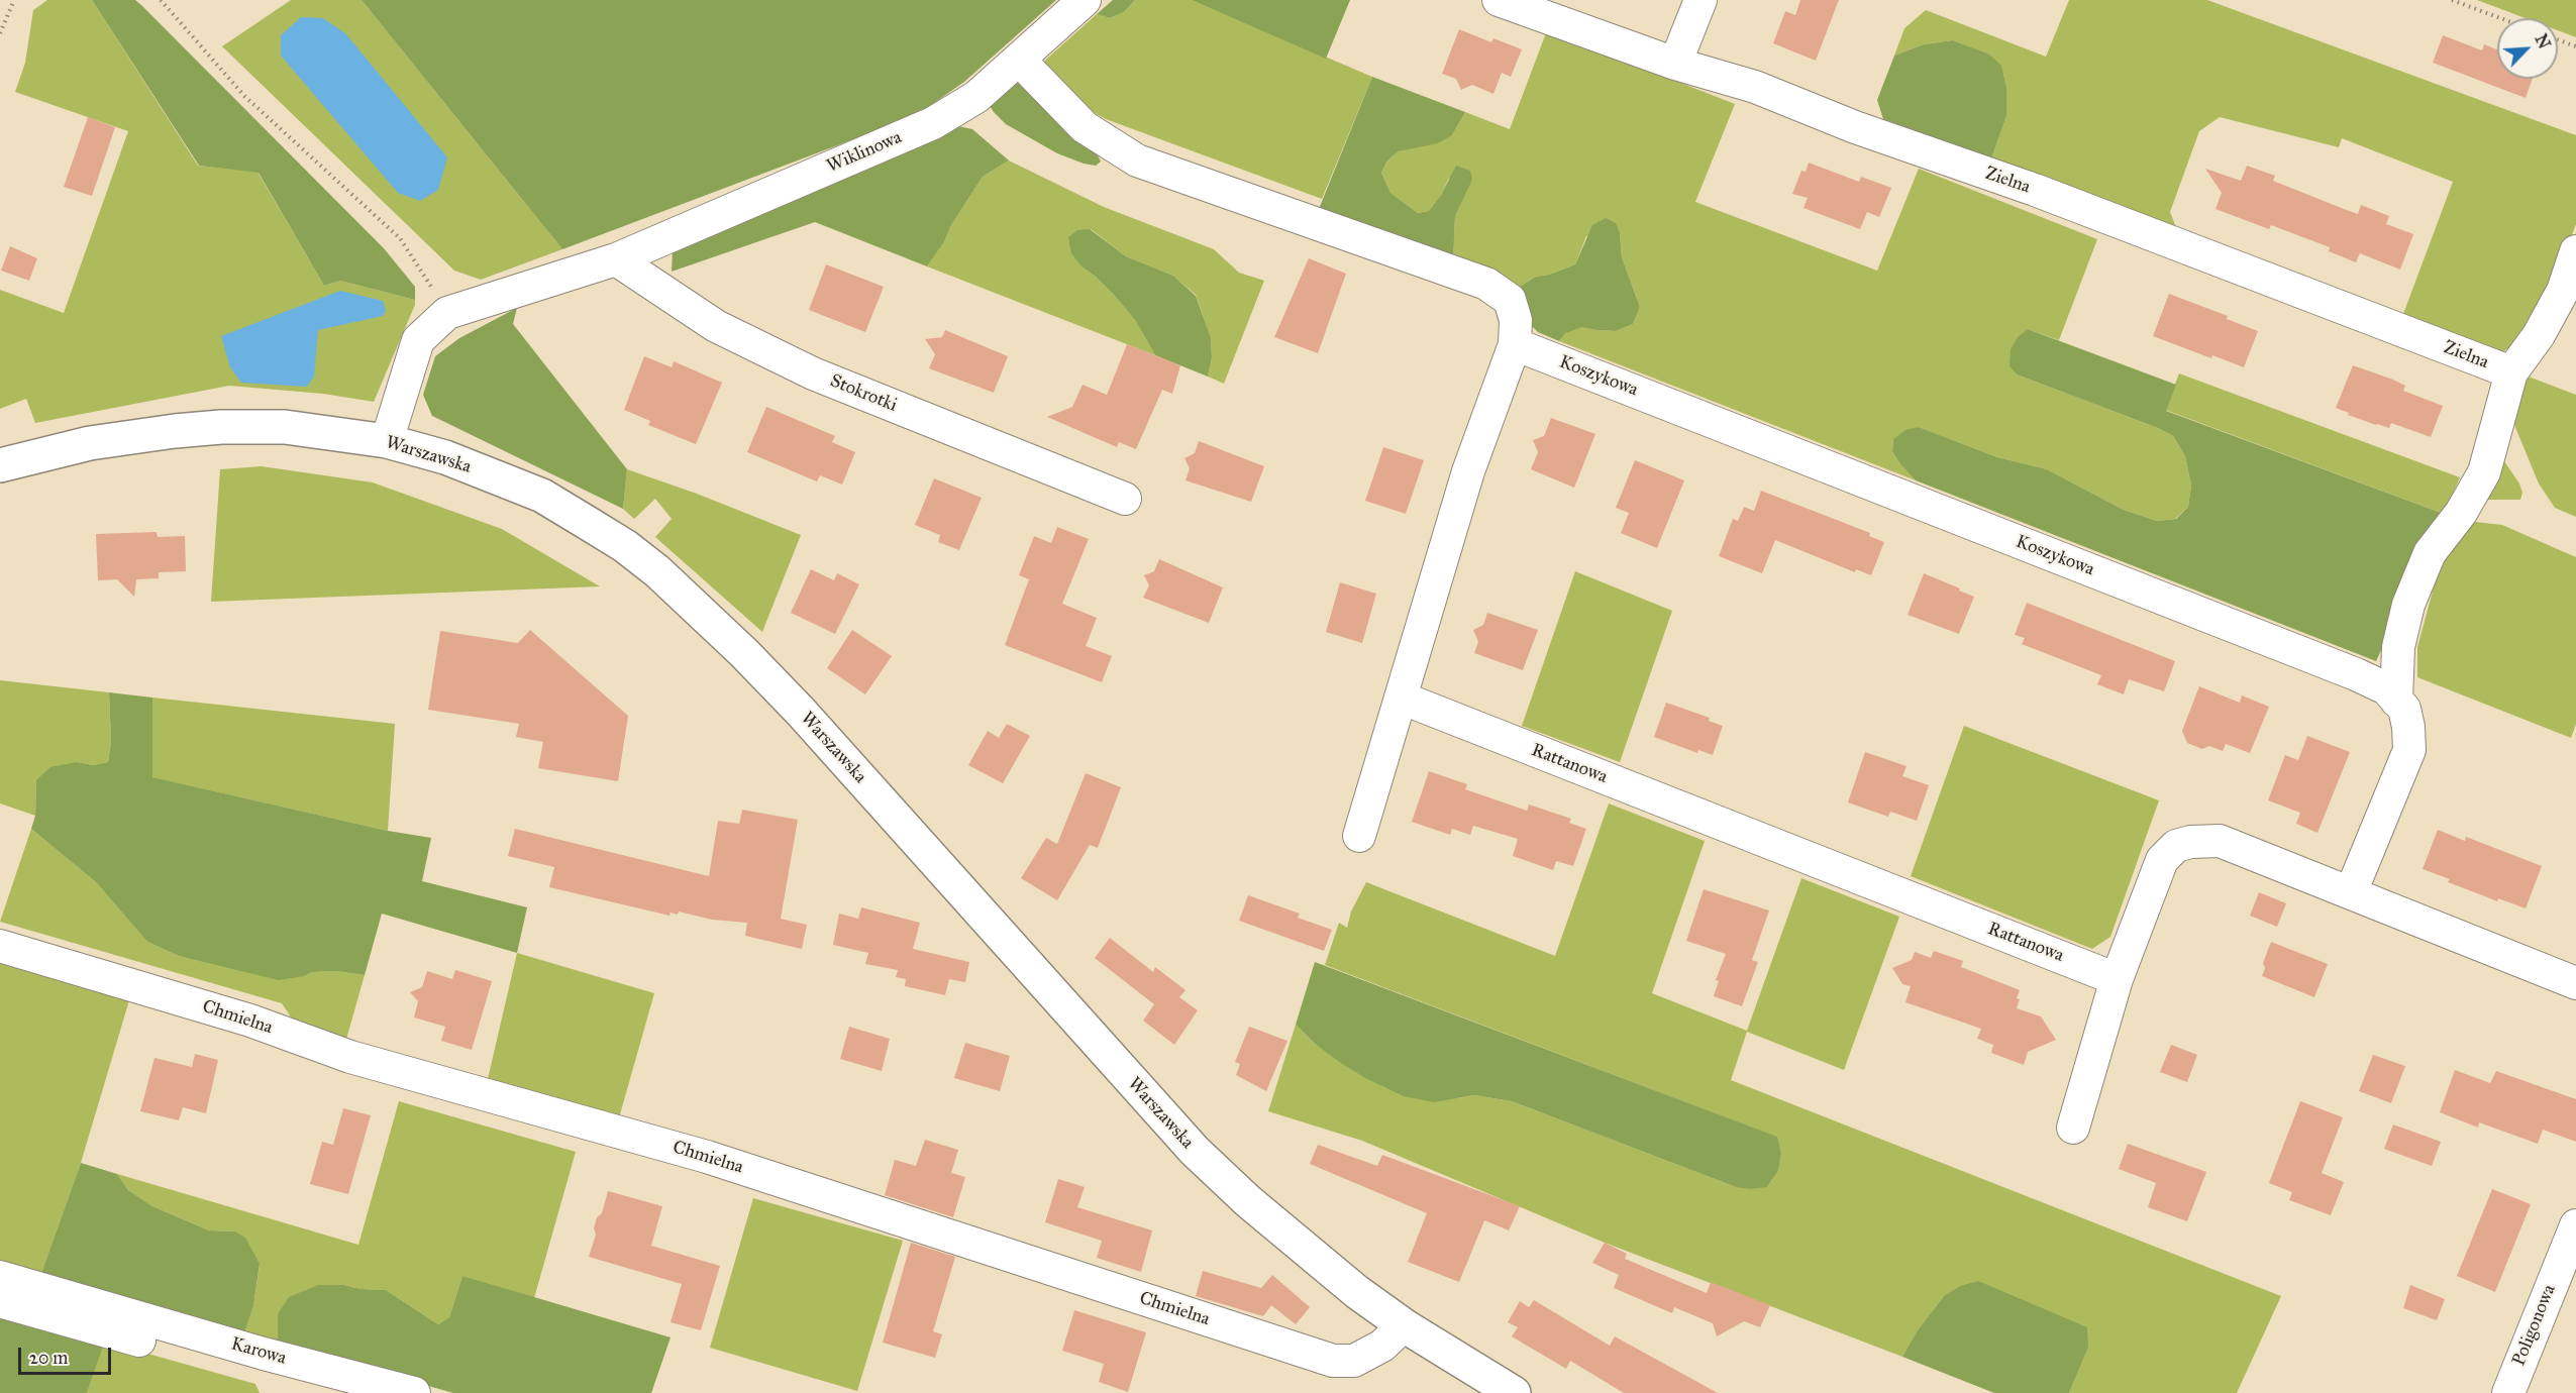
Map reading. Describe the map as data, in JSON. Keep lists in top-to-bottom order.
{
  "streets": {
    "main road": ["Warszawska"],
    "street": [
      "Wiklinowa",
      "Zielna",
      "Koszykowa",
      "Stokrotki",
      "Rattanowa",
      "Chmielna",
      "Poligonowa",
      "Karowa"
    ]
  },
  "crossings": [
    ["Wiklinowa", "Stokrotki"],
    ["Warszawska", "Chmielna"]
  ],
  "scale_bar": "20 m",
  "north": "top right"
}
